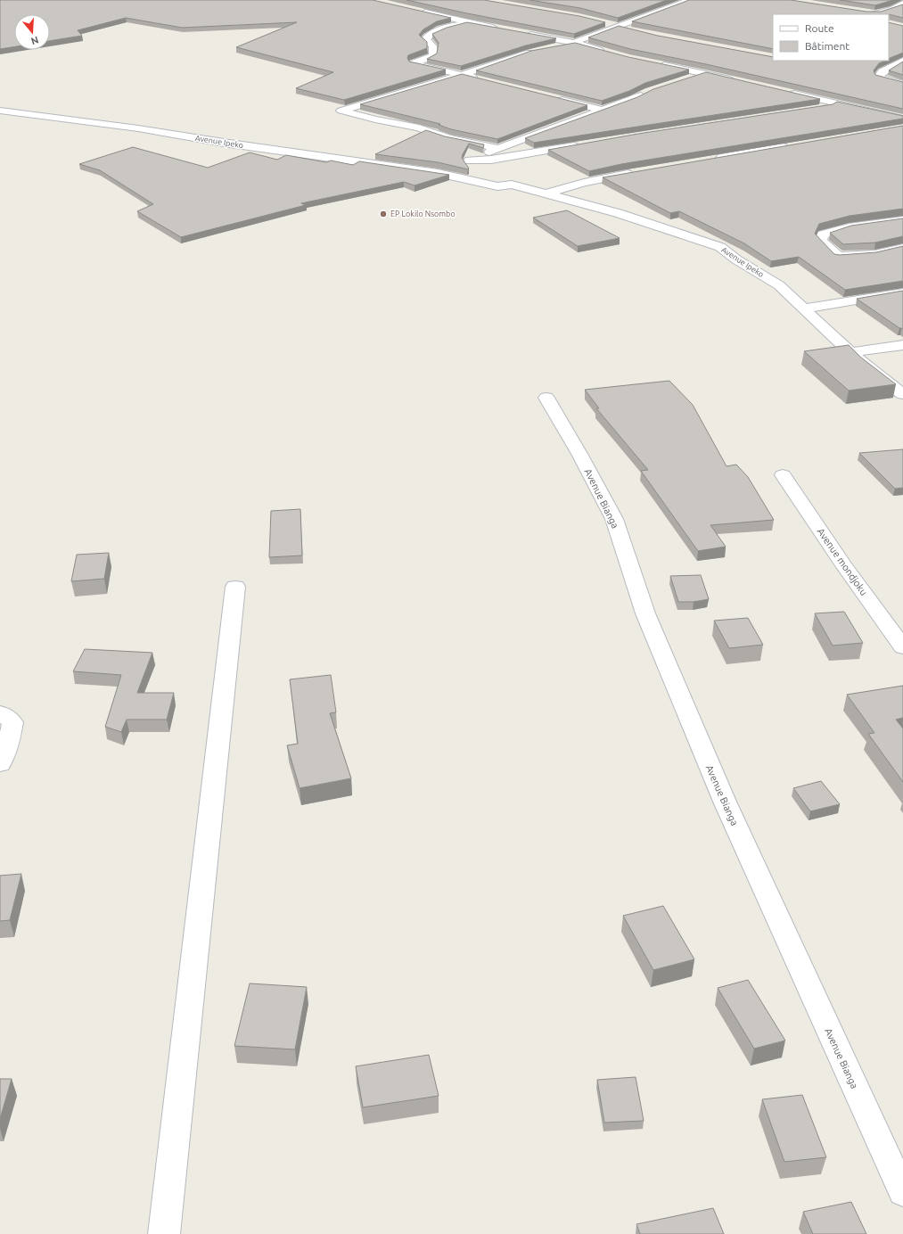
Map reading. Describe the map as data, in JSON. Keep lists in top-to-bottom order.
{
  "streets": {
    "street": ["Avenue Ipeko", "Avenue Bianga", "Avenue mondjoku"]
  },
  "places": ["EP Lokilo Nsombo"],
  "legend": ["Route", "Bâtiment"],
  "north": "bottom"
}
